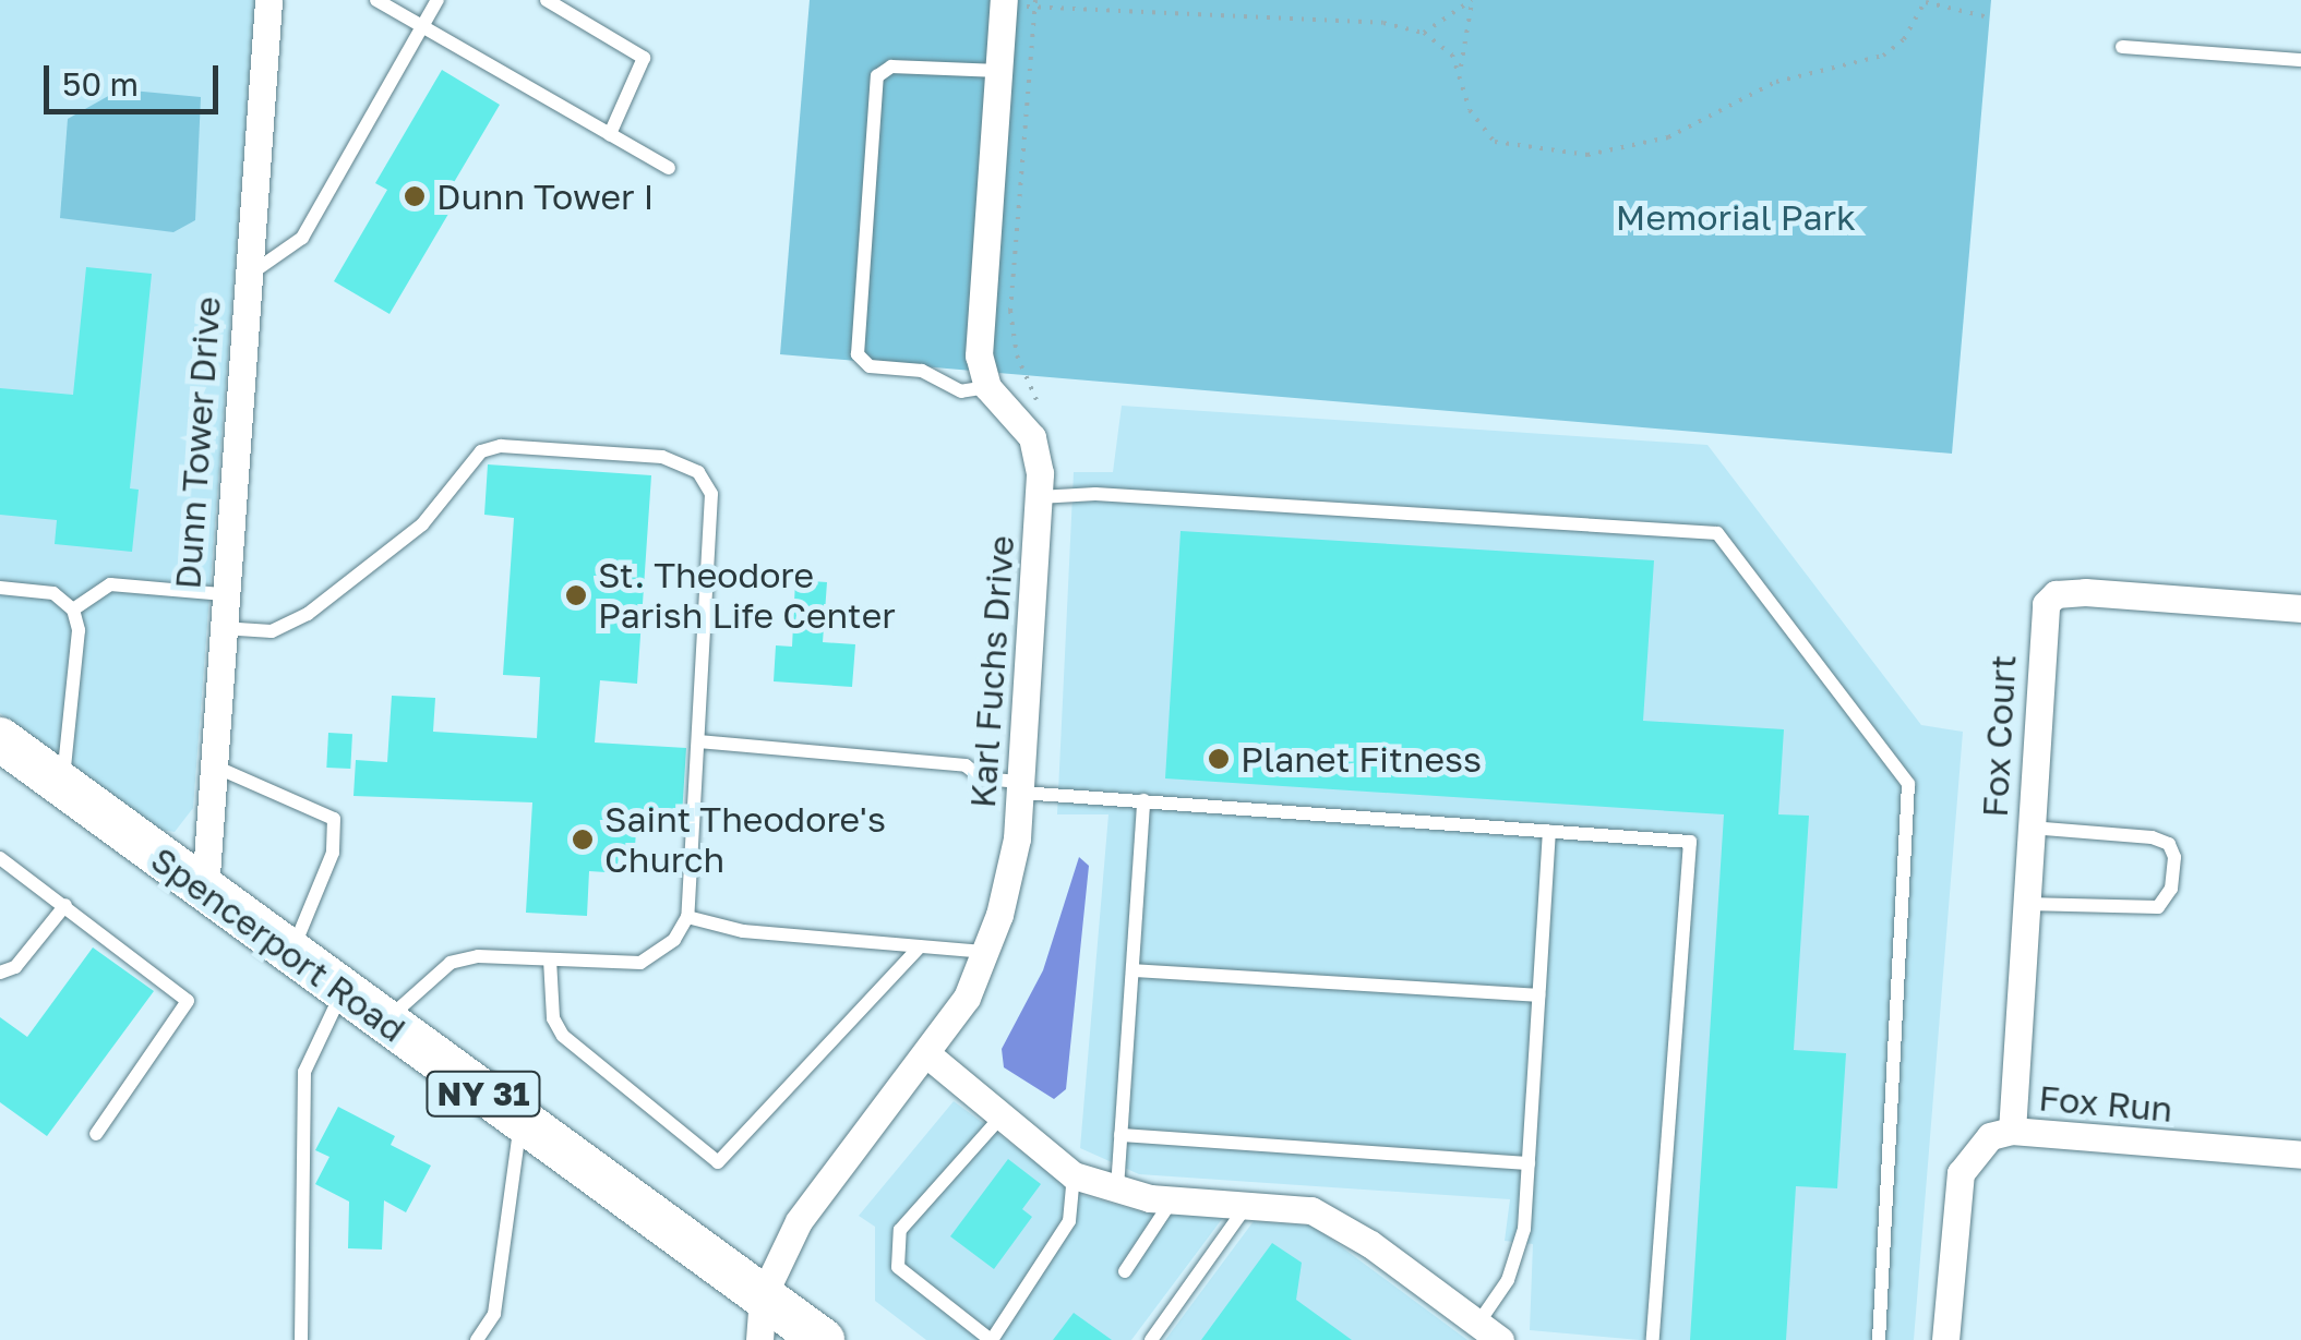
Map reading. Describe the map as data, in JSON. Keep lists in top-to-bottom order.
{
  "streets": {
    "main road": ["Spencerport Road", "NY 31"],
    "street": [
      "Dunn Tower Drive",
      "Karl Fuchs Drive",
      "Fox Court",
      "Fox Run"
    ]
  },
  "crossings": [
    ["Dunn Tower Drive", "Spencerport Road"],
    ["Karl Fuchs Drive", "Spencerport Road"],
    ["Fox Court", "Fox Run"]
  ],
  "parks": ["Memorial Park"],
  "places": [
    "Dunn Tower I",
    "St. Theodore Parish Life Center",
    "Planet Fitness",
    "Saint Theodore's Church"
  ],
  "scale_bar": "50 m"
}
